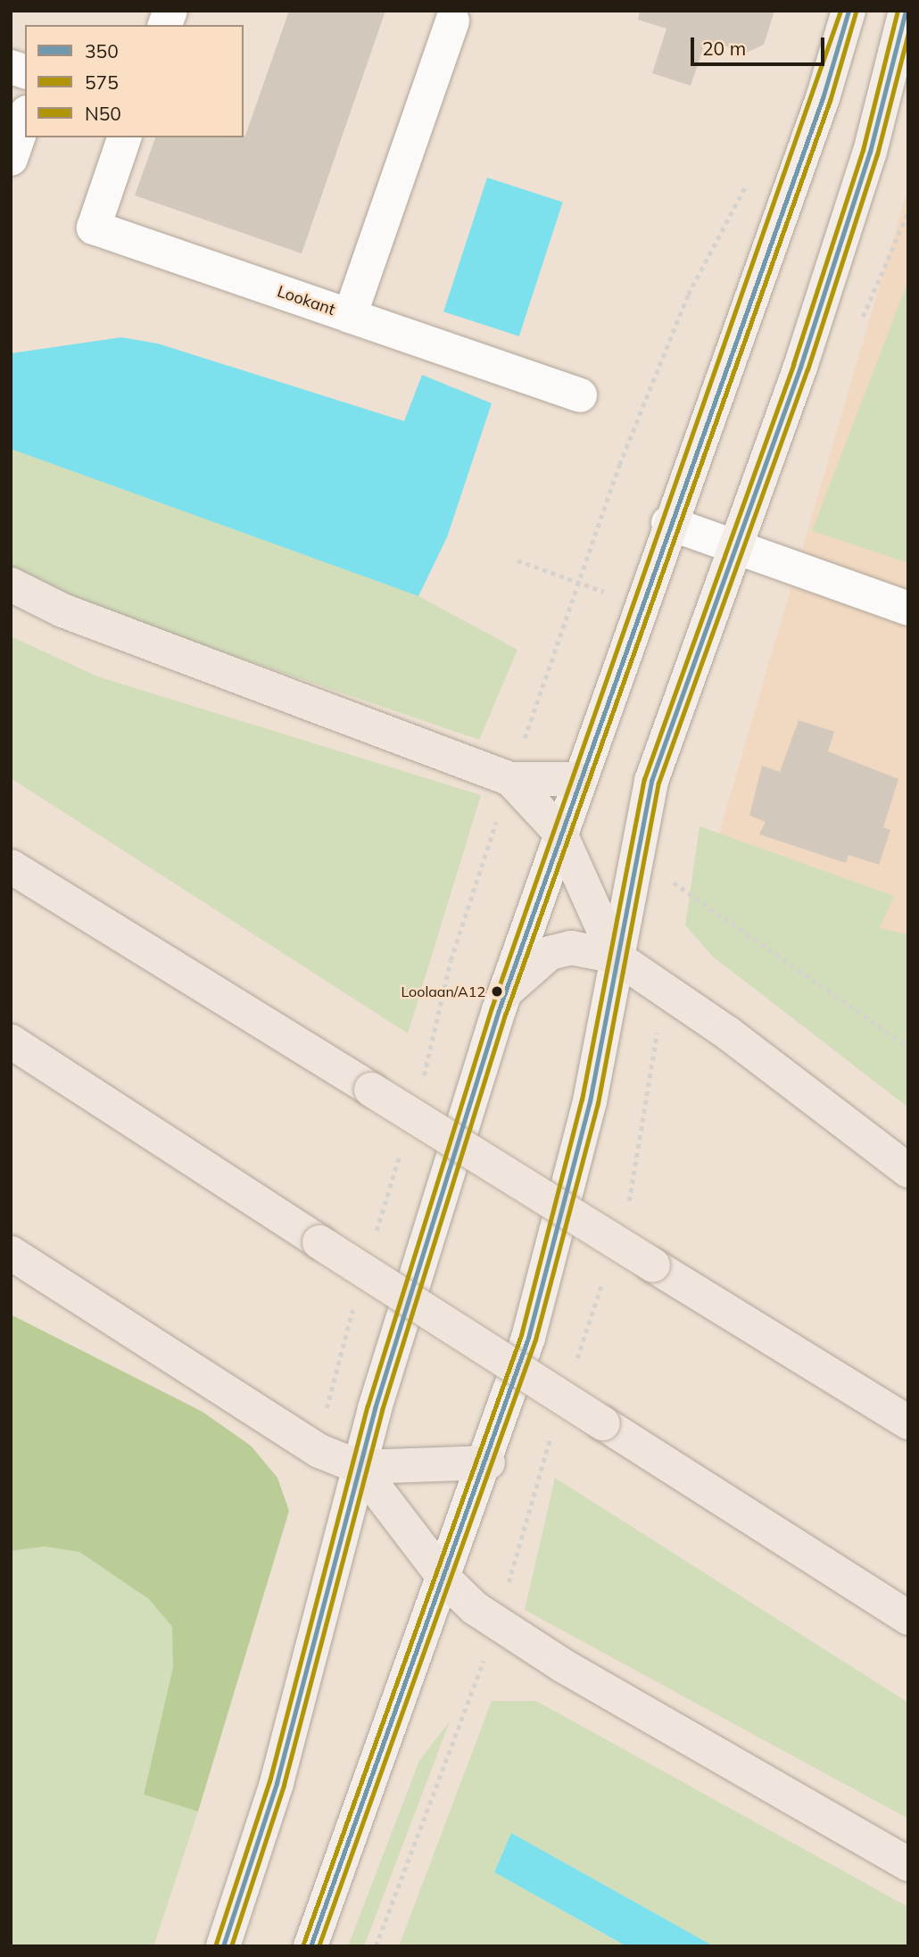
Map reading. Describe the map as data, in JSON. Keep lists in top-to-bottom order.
{
  "streets": {
    "lane": ["Lookant"]
  },
  "places": ["Loolaan/A12"],
  "lines": ["transit line 350", "transit line N50", "transit line 575"],
  "legend": ["350", "575", "N50"],
  "scale_bar": "20 m"
}
